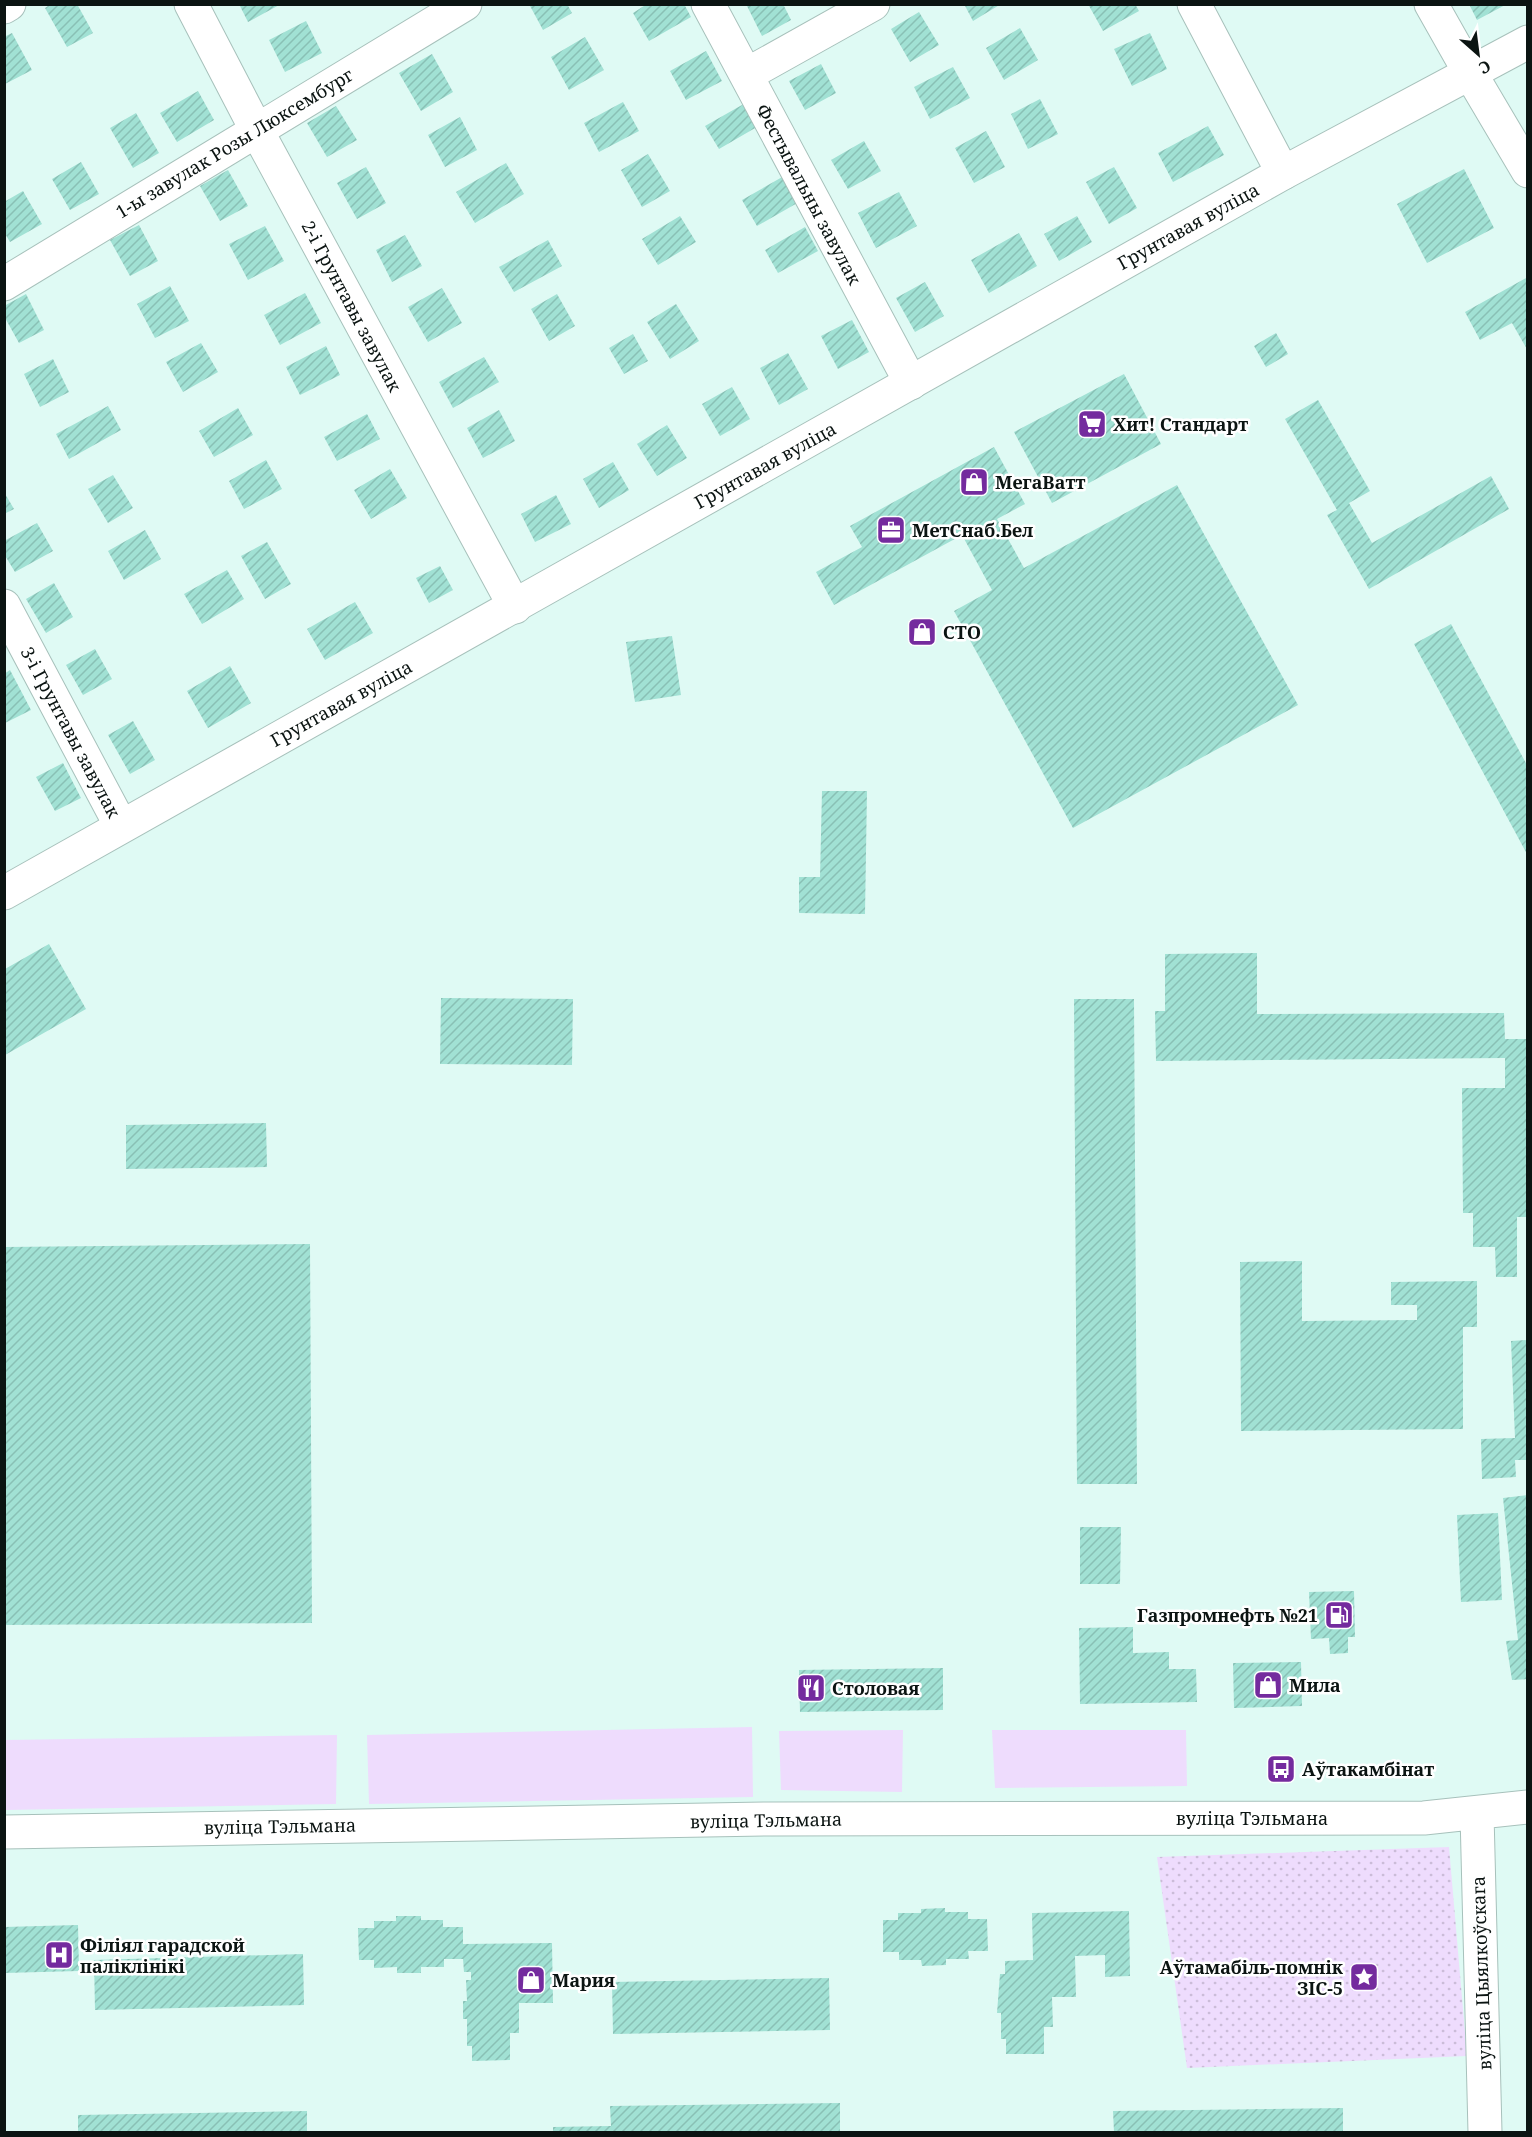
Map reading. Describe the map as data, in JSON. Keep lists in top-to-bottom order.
{
  "streets": {
    "main road": [
      "1-ы завулак Розы Люксембург",
      "Фестывальны завулак",
      "Грунтавая вуліца",
      "2-і Грунтавы завулак",
      "3-і Грунтавы завулак",
      "вуліца Тэльмана",
      "вуліца Цыялкоўскага"
    ]
  },
  "crossings": [
    ["1-ы завулак Розы Люксембург", "2-і Грунтавы завулак"],
    ["Фестывальны завулак", "Грунтавая вуліца"],
    ["Грунтавая вуліца", "2-і Грунтавы завулак"],
    ["Грунтавая вуліца", "3-і Грунтавы завулак"],
    ["вуліца Тэльмана", "вуліца Цыялкоўскага"]
  ],
  "places": {
    "supermarket": ["Хит! Стандарт"],
    "shop": [
      "МегаВатт",
      "СТО",
      "Мила",
      "Мария"
    ],
    "office": ["МетСнаб.Бел"],
    "fuel station": ["Газпромнефть №21"],
    "restaurant": ["Столовая"],
    "bus stop": ["Аўтакамбінат"],
    "hospital": ["Філіял гарадской паліклінікі"],
    "place": ["Аўтамабіль-помнік ЗІС-5"]
  },
  "north": "bottom right"
}
